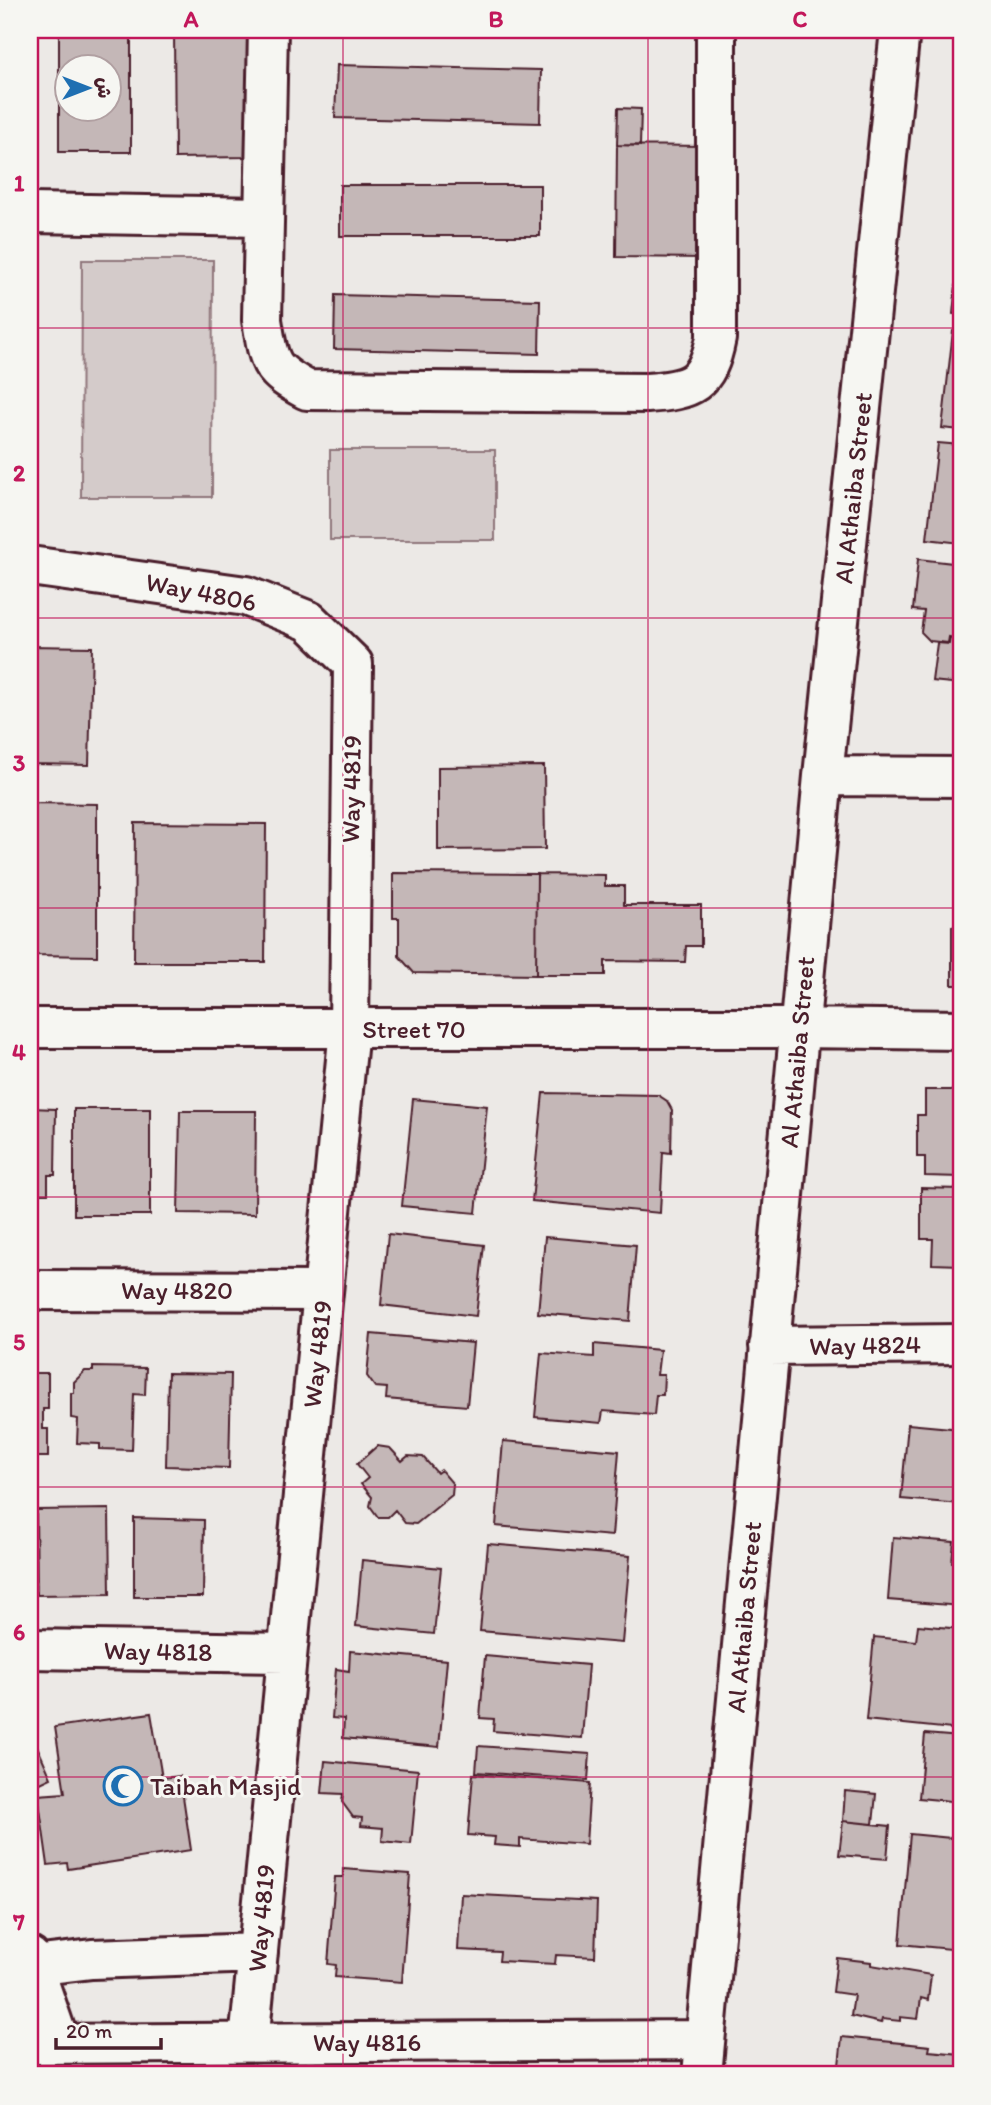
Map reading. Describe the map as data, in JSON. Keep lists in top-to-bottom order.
{
  "streets": {
    "street": [
      "Al Athaiba Street",
      "Way 4806",
      "Way 4819",
      "Street 70",
      "Way 4820",
      "Way 4824",
      "Way 4818",
      "Way 4816"
    ]
  },
  "crossings": [
    ["Al Athaiba Street", "Street 70"],
    ["Al Athaiba Street", "Way 4824"],
    ["Al Athaiba Street", "Way 4816"],
    ["Way 4806", "Way 4819"],
    ["Way 4819", "Street 70"],
    ["Way 4819", "Way 4820"],
    ["Way 4819", "Way 4818"],
    ["Way 4819", "Way 4816"]
  ],
  "places": {
    "mosque": ["Taibah Masjid"]
  },
  "scale_bar": "20 m",
  "north": "right",
  "grid": {
    "columns": ["A", "B", "C"],
    "rows": [
      "1",
      "2",
      "3",
      "4",
      "5",
      "6",
      "7"
    ]
  }
}
